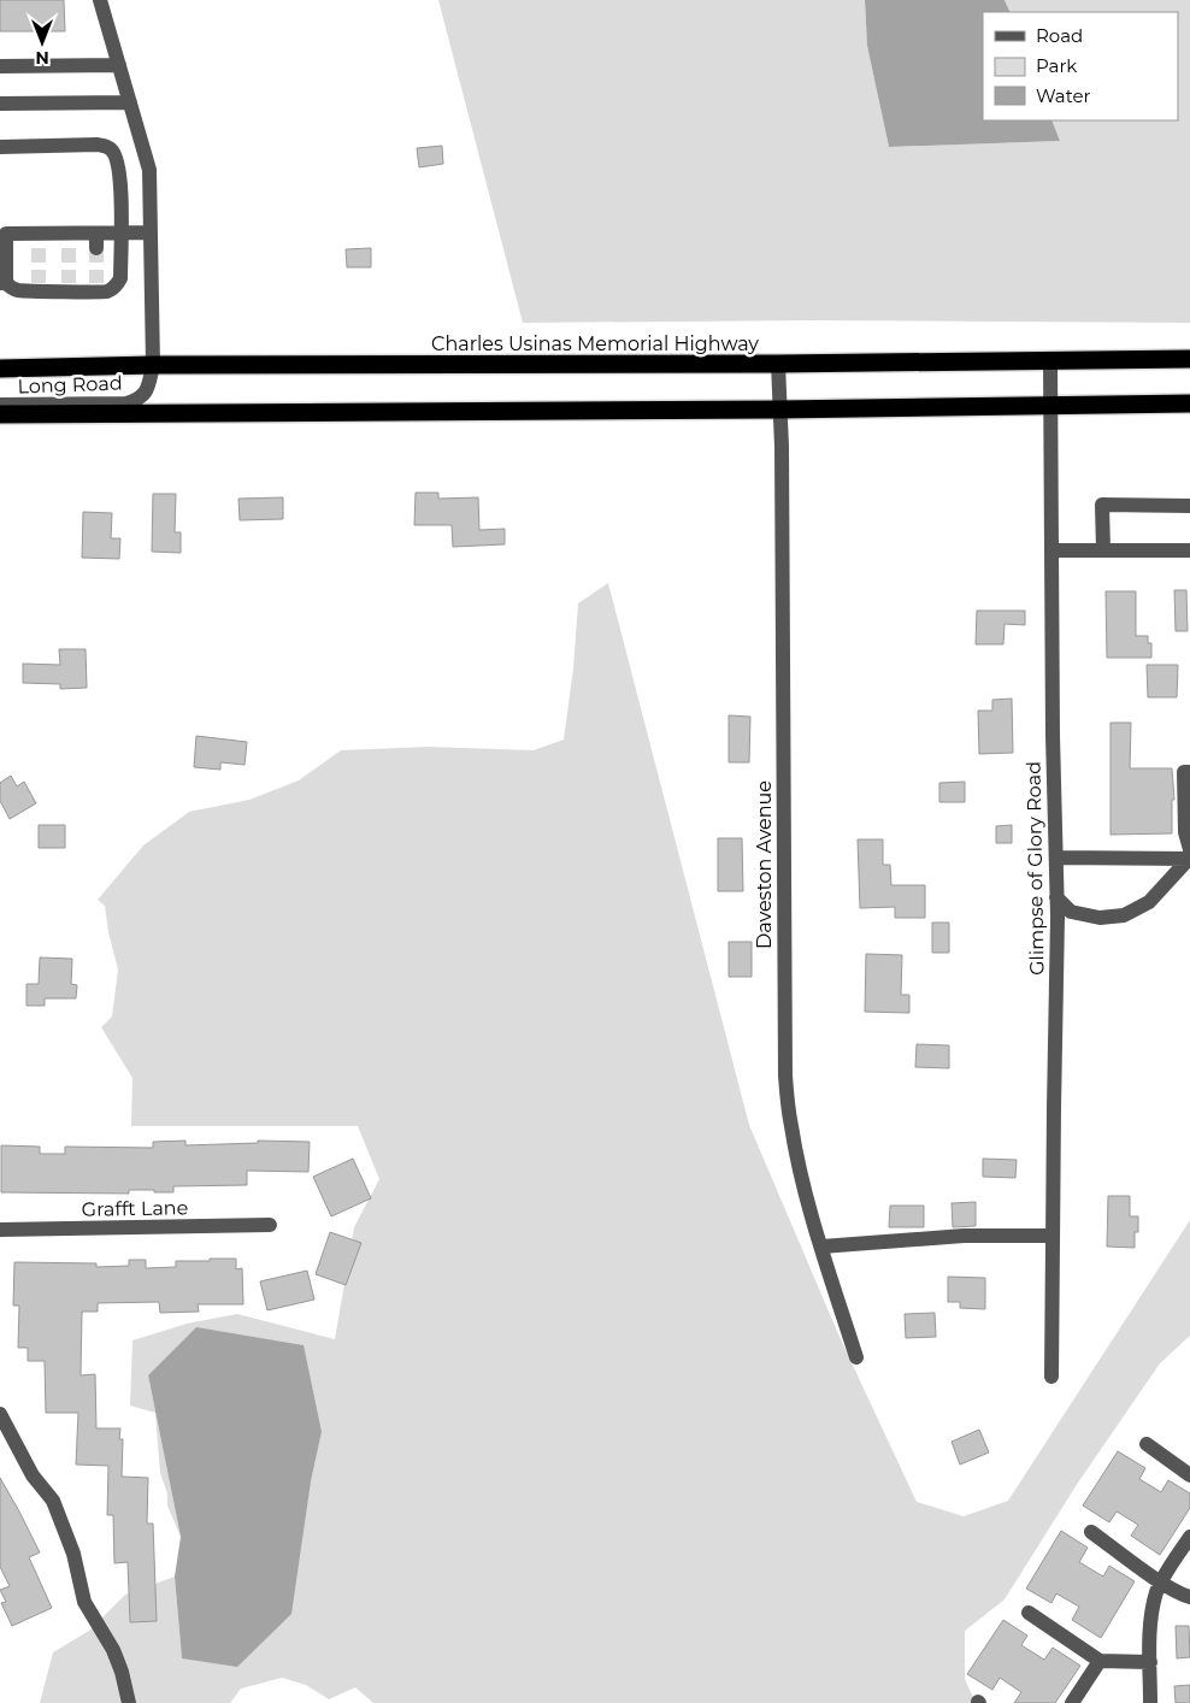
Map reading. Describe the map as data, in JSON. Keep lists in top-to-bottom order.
{
  "streets": {
    "highway": ["Charles Usinas Memorial Highway"],
    "street": [
      "Long Road",
      "Daveston Avenue",
      "Glimpse of Glory Road",
      "Grafft Lane"
    ]
  },
  "crossings": [
    ["Charles Usinas Memorial Highway", "Long Road"],
    ["Charles Usinas Memorial Highway", "Daveston Avenue"],
    ["Charles Usinas Memorial Highway", "Glimpse of Glory Road"]
  ],
  "legend": ["Road", "Park", "Water"],
  "north": "bottom"
}
